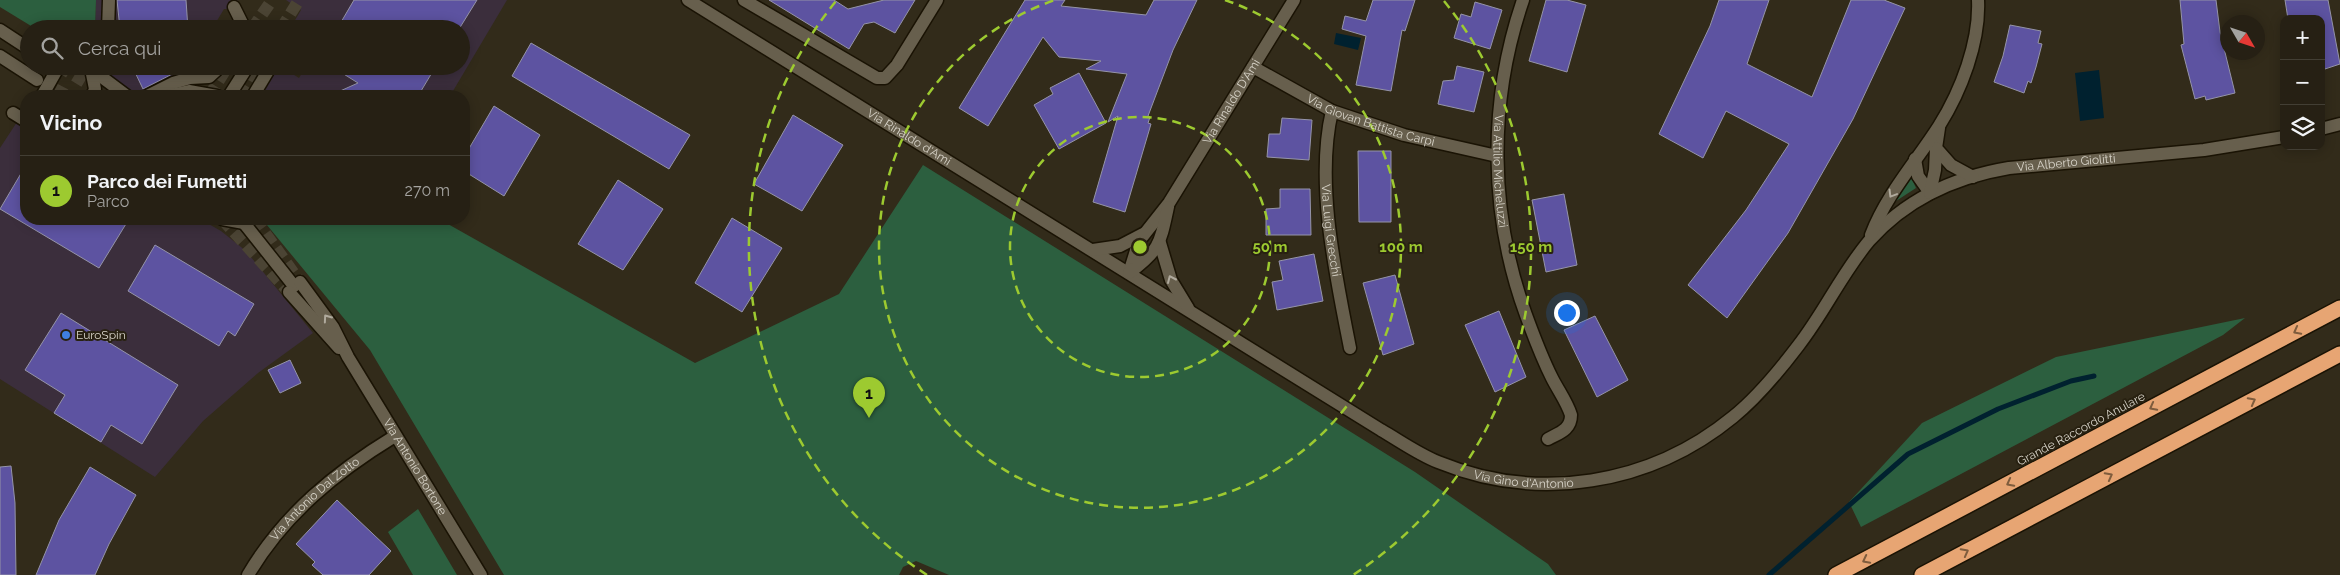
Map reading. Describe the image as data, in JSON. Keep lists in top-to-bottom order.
{
  "streets": {
    "highway": ["Grande Raccordo Anulare"],
    "street": [
      "Via Rinaldo D'Ami",
      "Via Giovan Battista Carpi",
      "Via Rinaldo d'Ami",
      "Via Alberto Giolitti",
      "Via Attilio Micheluzzi",
      "Via Luigi Grecchi",
      "Via Antonio Bortone",
      "Via Gino d'Antonio",
      "Via Antonio Dal Zotto"
    ]
  },
  "crossings": [
    ["Via Rinaldo D'Ami", "Via Giovan Battista Carpi"],
    ["Via Rinaldo D'Ami", "Via Rinaldo d'Ami"],
    ["Via Rinaldo D'Ami", "Via Gino d'Antonio"],
    ["Via Giovan Battista Carpi", "Via Attilio Micheluzzi"],
    ["Via Giovan Battista Carpi", "Via Luigi Grecchi"],
    ["Via Rinaldo d'Ami", "Via Gino d'Antonio"],
    ["Via Alberto Giolitti", "Via Gino d'Antonio"],
    ["Via Antonio Bortone", "Via Antonio Dal Zotto"]
  ],
  "places": ["EuroSpin"],
  "north": "bottom right",
  "page": {
    "map_buttons": ["+", "−"],
    "search": "Cerca qui",
    "heading": "Vicino",
    "list": [
      {
        "mark": "1",
        "name": "Parco dei Fumetti",
        "note": "Parco",
        "value": "270 m"
      }
    ],
    "pins": "1"
  },
  "rings": ["50 m", "100 m", "150 m"]
}
